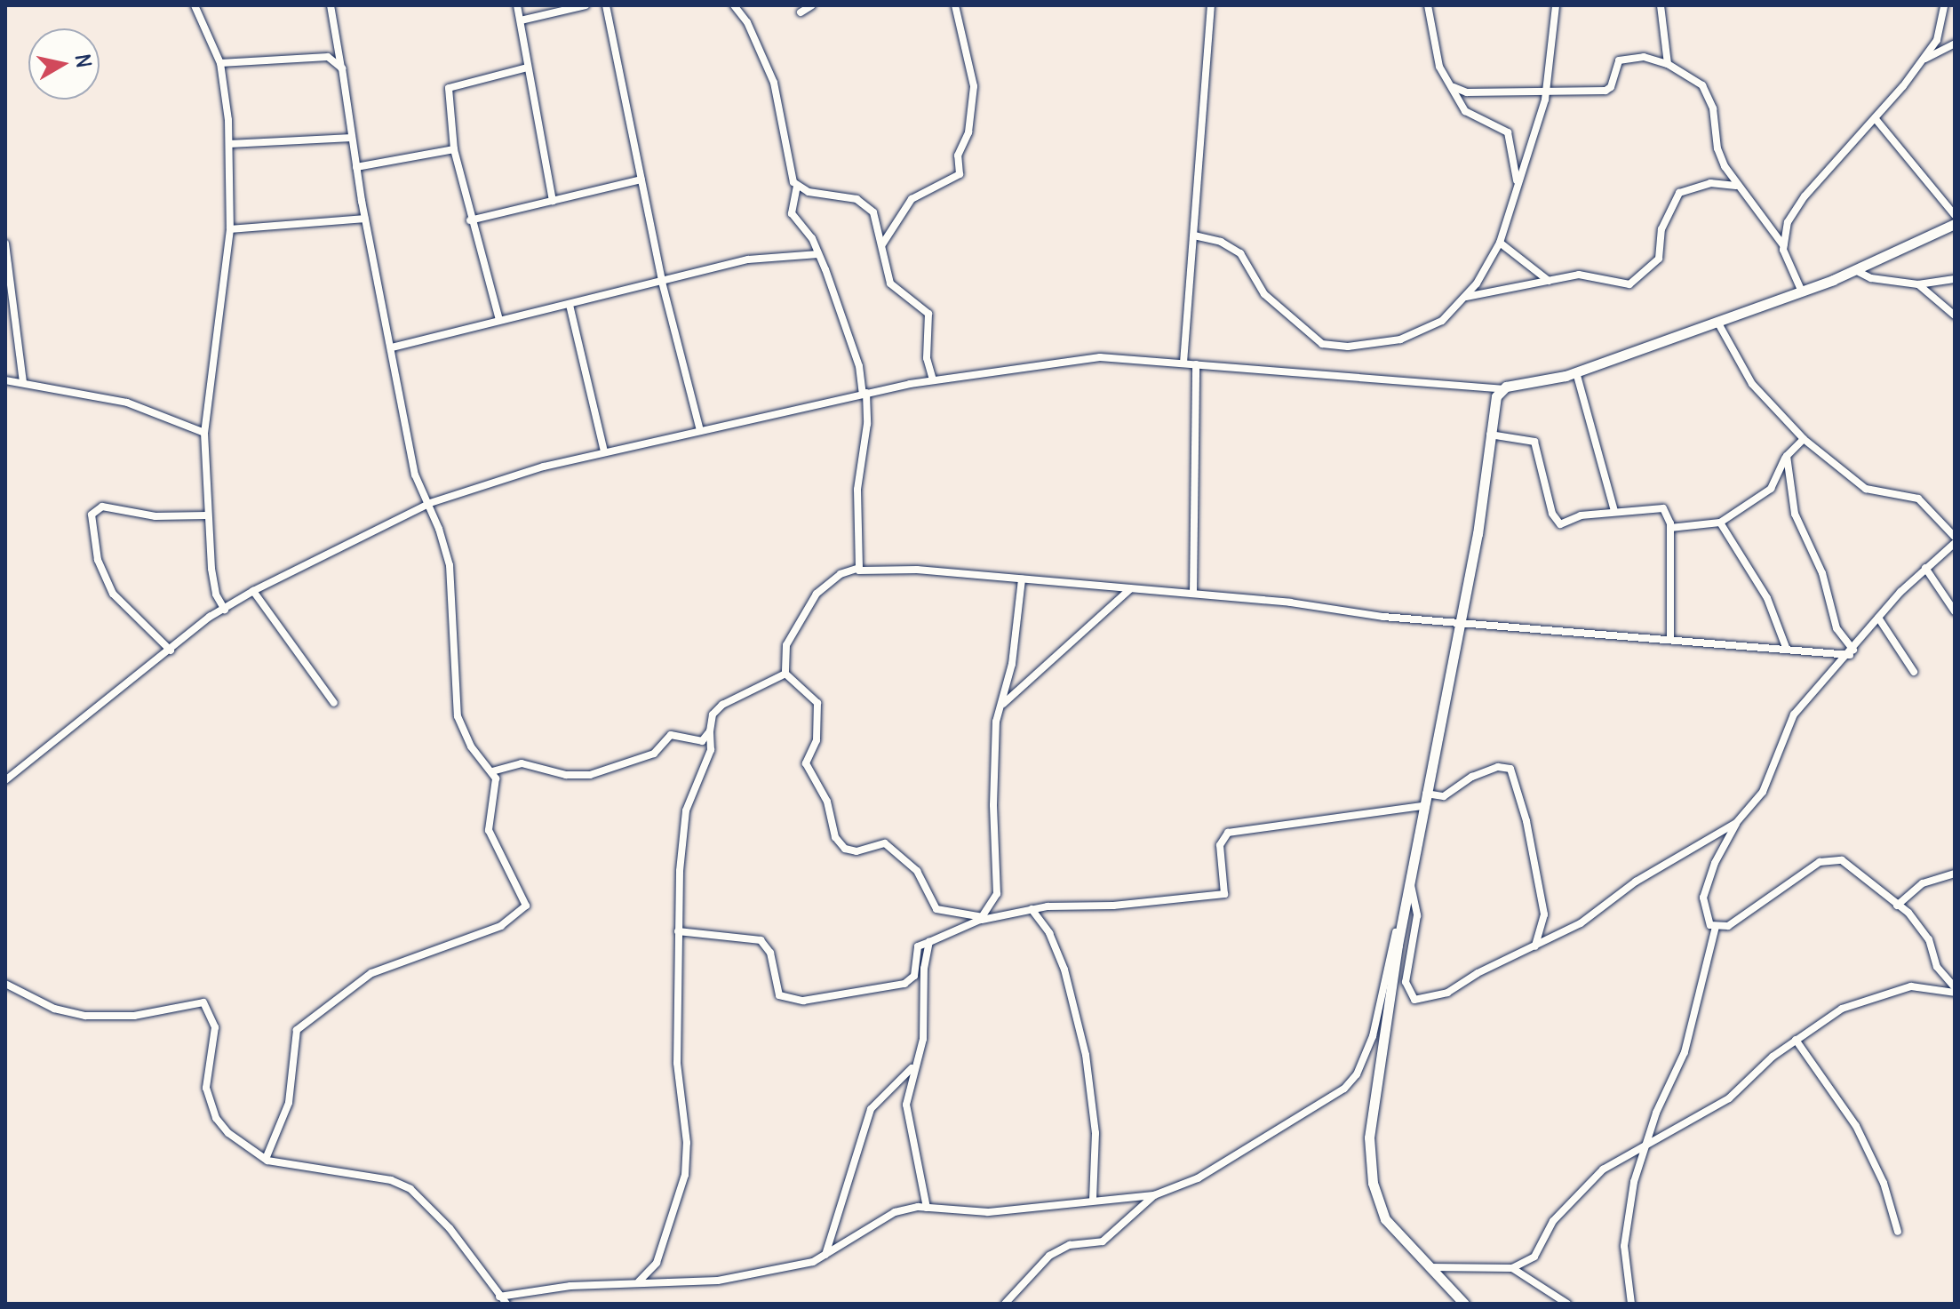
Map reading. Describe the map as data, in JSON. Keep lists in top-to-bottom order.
{
  "north": "right"
}
